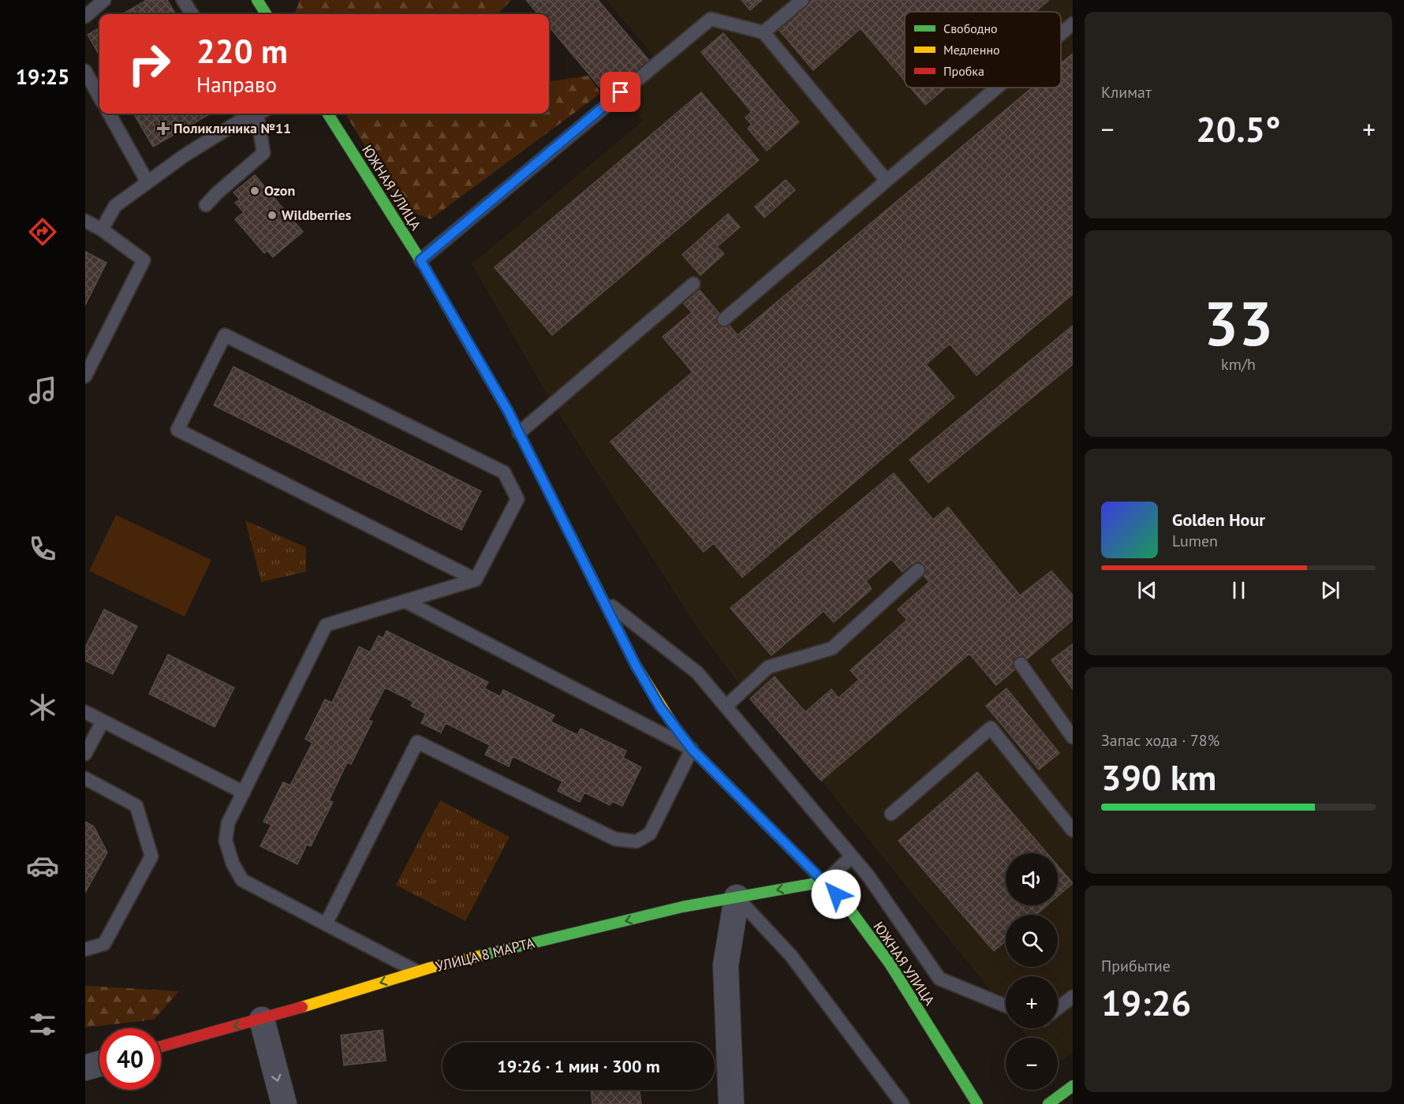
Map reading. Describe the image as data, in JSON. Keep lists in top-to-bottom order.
{
  "streets": {
    "street": ["ЮЖНАЯ УЛИЦА", "УЛИЦА 8 МАРТА"]
  },
  "crossings": [
    ["ЮЖНАЯ УЛИЦА", "УЛИЦА 8 МАРТА"]
  ],
  "one_way": ["УЛИЦА 8 МАРТА"],
  "places": {
    "health": ["Поликлиника №11"],
    "other": ["Ozon", "Wildberries"]
  },
  "legend": ["Свободно", "Медленно", "Пробка"],
  "page": {
    "tabs": "19:25",
    "tile": [
      "Климат",
      ["33", "km/h"],
      ["Запас хода · 78%", "390 km"],
      ["Прибытие", "19:26"]
    ],
    "turn": ["220 m", "Направо"],
    "heat": ["−", "20.5°", "+"],
    "song": ["Golden Hour", "Lumen"],
    "map_buttons": ["+", "−"],
    "limit": "40",
    "trip": "19:26 · 1 мин · 300 m"
  }
}
